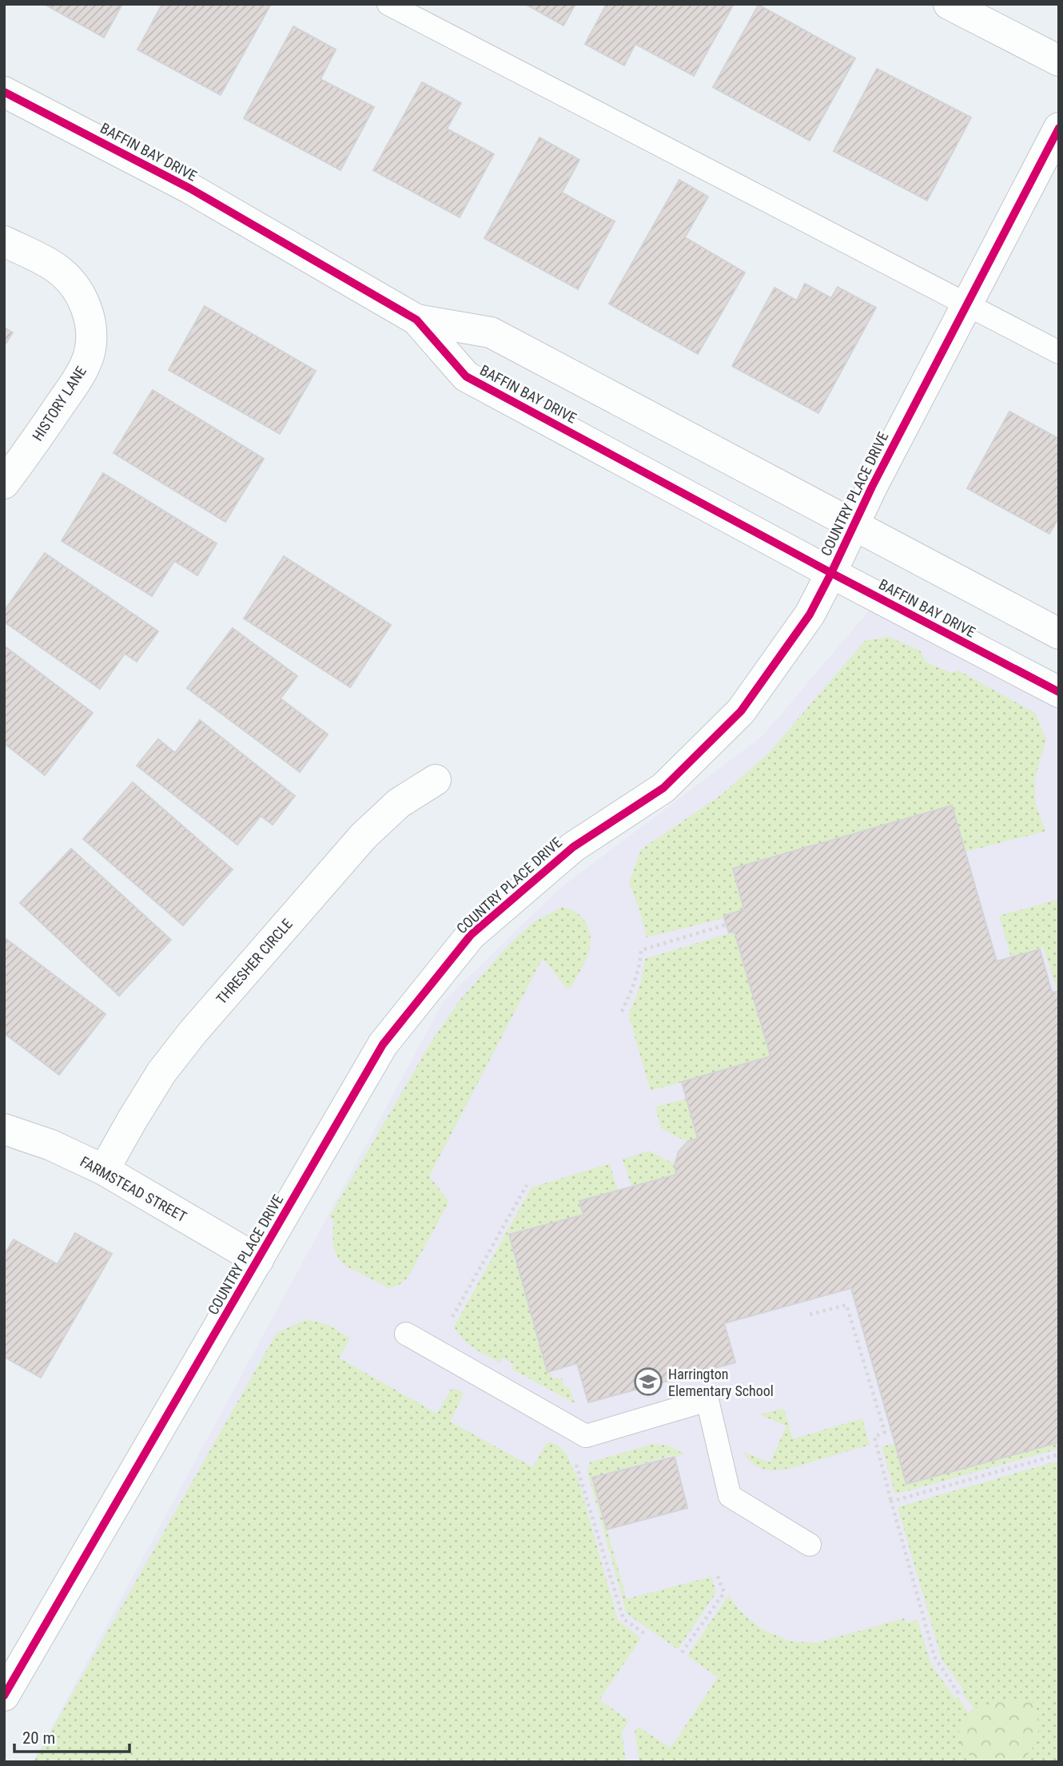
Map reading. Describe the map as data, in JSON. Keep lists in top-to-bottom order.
{
  "streets": {
    "street": [
      "BAFFIN BAY DRIVE",
      "HISTORY LANE",
      "COUNTRY PLACE DRIVE",
      "THRESHER CIRCLE",
      "FARMSTEAD STREET"
    ]
  },
  "crossings": [
    ["BAFFIN BAY DRIVE", "COUNTRY PLACE DRIVE"],
    ["COUNTRY PLACE DRIVE", "FARMSTEAD STREET"],
    ["THRESHER CIRCLE", "FARMSTEAD STREET"]
  ],
  "places": {
    "school or university": ["Harrington Elementary School"]
  },
  "scale_bar": "20 m"
}
